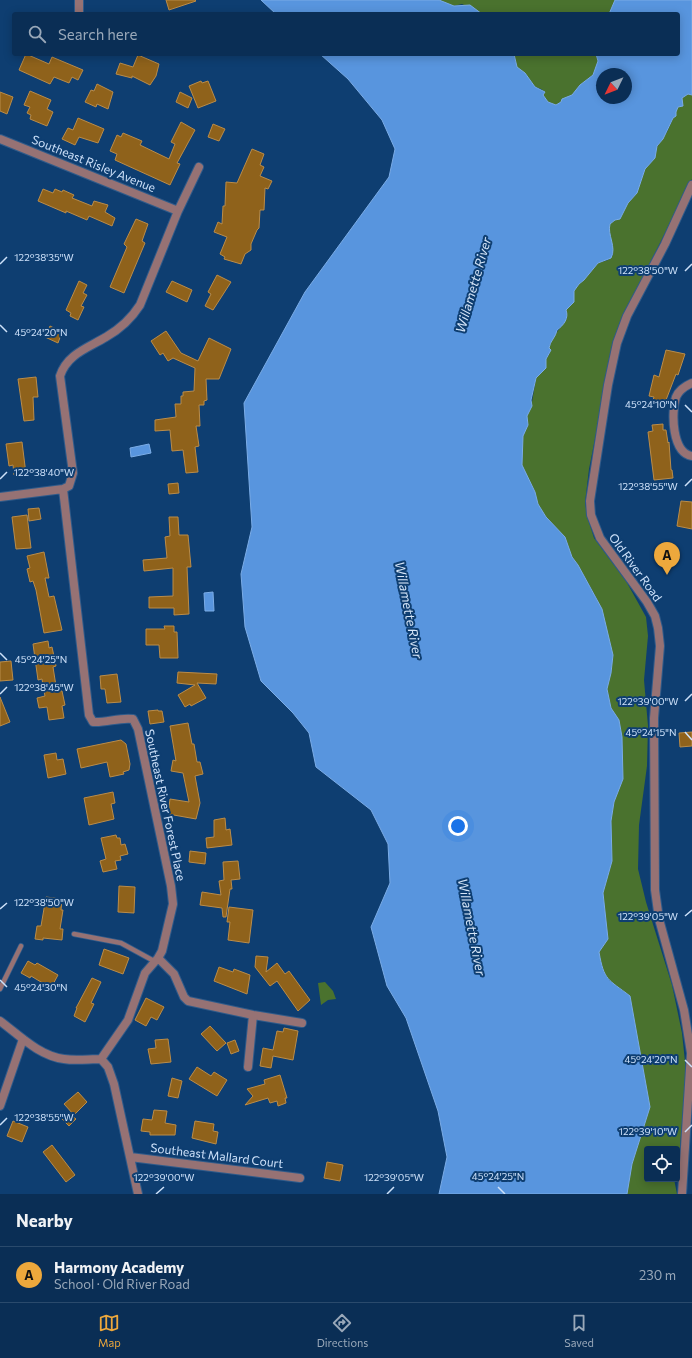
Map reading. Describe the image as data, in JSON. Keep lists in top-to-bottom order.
{
  "streets": {
    "street": [
      "Southeast Risley Avenue",
      "Old River Road",
      "Southeast River Forest Place",
      "Southeast Mallard Court"
    ]
  },
  "water": ["Willamette River"],
  "north": "bottom left",
  "page": {
    "search": "Search here",
    "pins": "A",
    "heading": "Nearby",
    "list": [
      {
        "mark": "A",
        "name": "Harmony Academy",
        "note": "School · Old River Road",
        "value": "230 m"
      }
    ],
    "nav": ["Map", "Directions", "Saved"]
  },
  "coordinates": [
    "122°38'35\"W",
    "122°38'50\"W",
    "45°24'20\"N",
    "45°24'10\"N",
    "122°38'40\"W",
    "122°38'55\"W",
    "45°24'25\"N",
    "122°38'45\"W",
    "122°39'00\"W",
    "45°24'15\"N",
    "122°39'05\"W",
    "45°24'30\"N",
    "122°39'10\"W"
  ]
}
